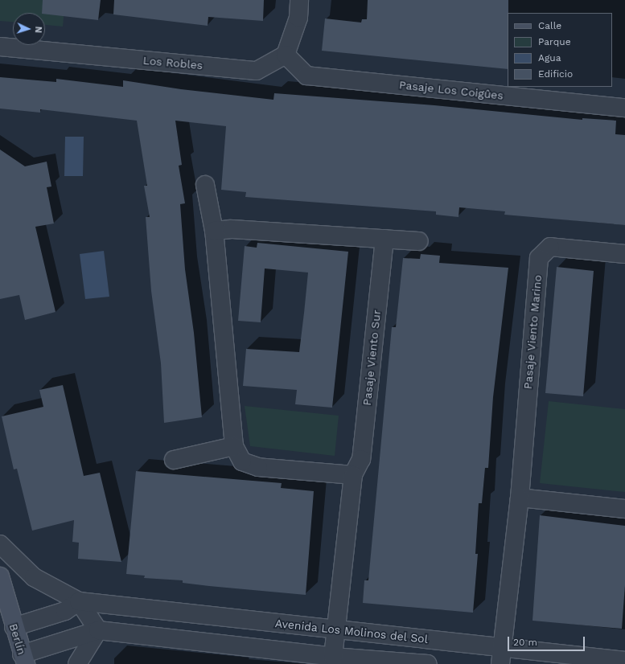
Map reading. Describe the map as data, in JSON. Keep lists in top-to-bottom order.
{
  "streets": {
    "main road": ["Berlín"],
    "street": [
      "Los Robles",
      "Pasaje Los Coigûes",
      "Pasaje Viento Marino",
      "Pasaje Viento Sur",
      "Avenida Los Molinos del Sol"
    ]
  },
  "crossings": [
    ["Los Robles", "Pasaje Los Coigûes"],
    ["Pasaje Viento Marino", "Avenida Los Molinos del Sol"],
    ["Pasaje Viento Sur", "Avenida Los Molinos del Sol"]
  ],
  "legend": [
    "Calle",
    "Parque",
    "Agua",
    "Edificio"
  ],
  "scale_bar": "20 m",
  "north": "right"
}
